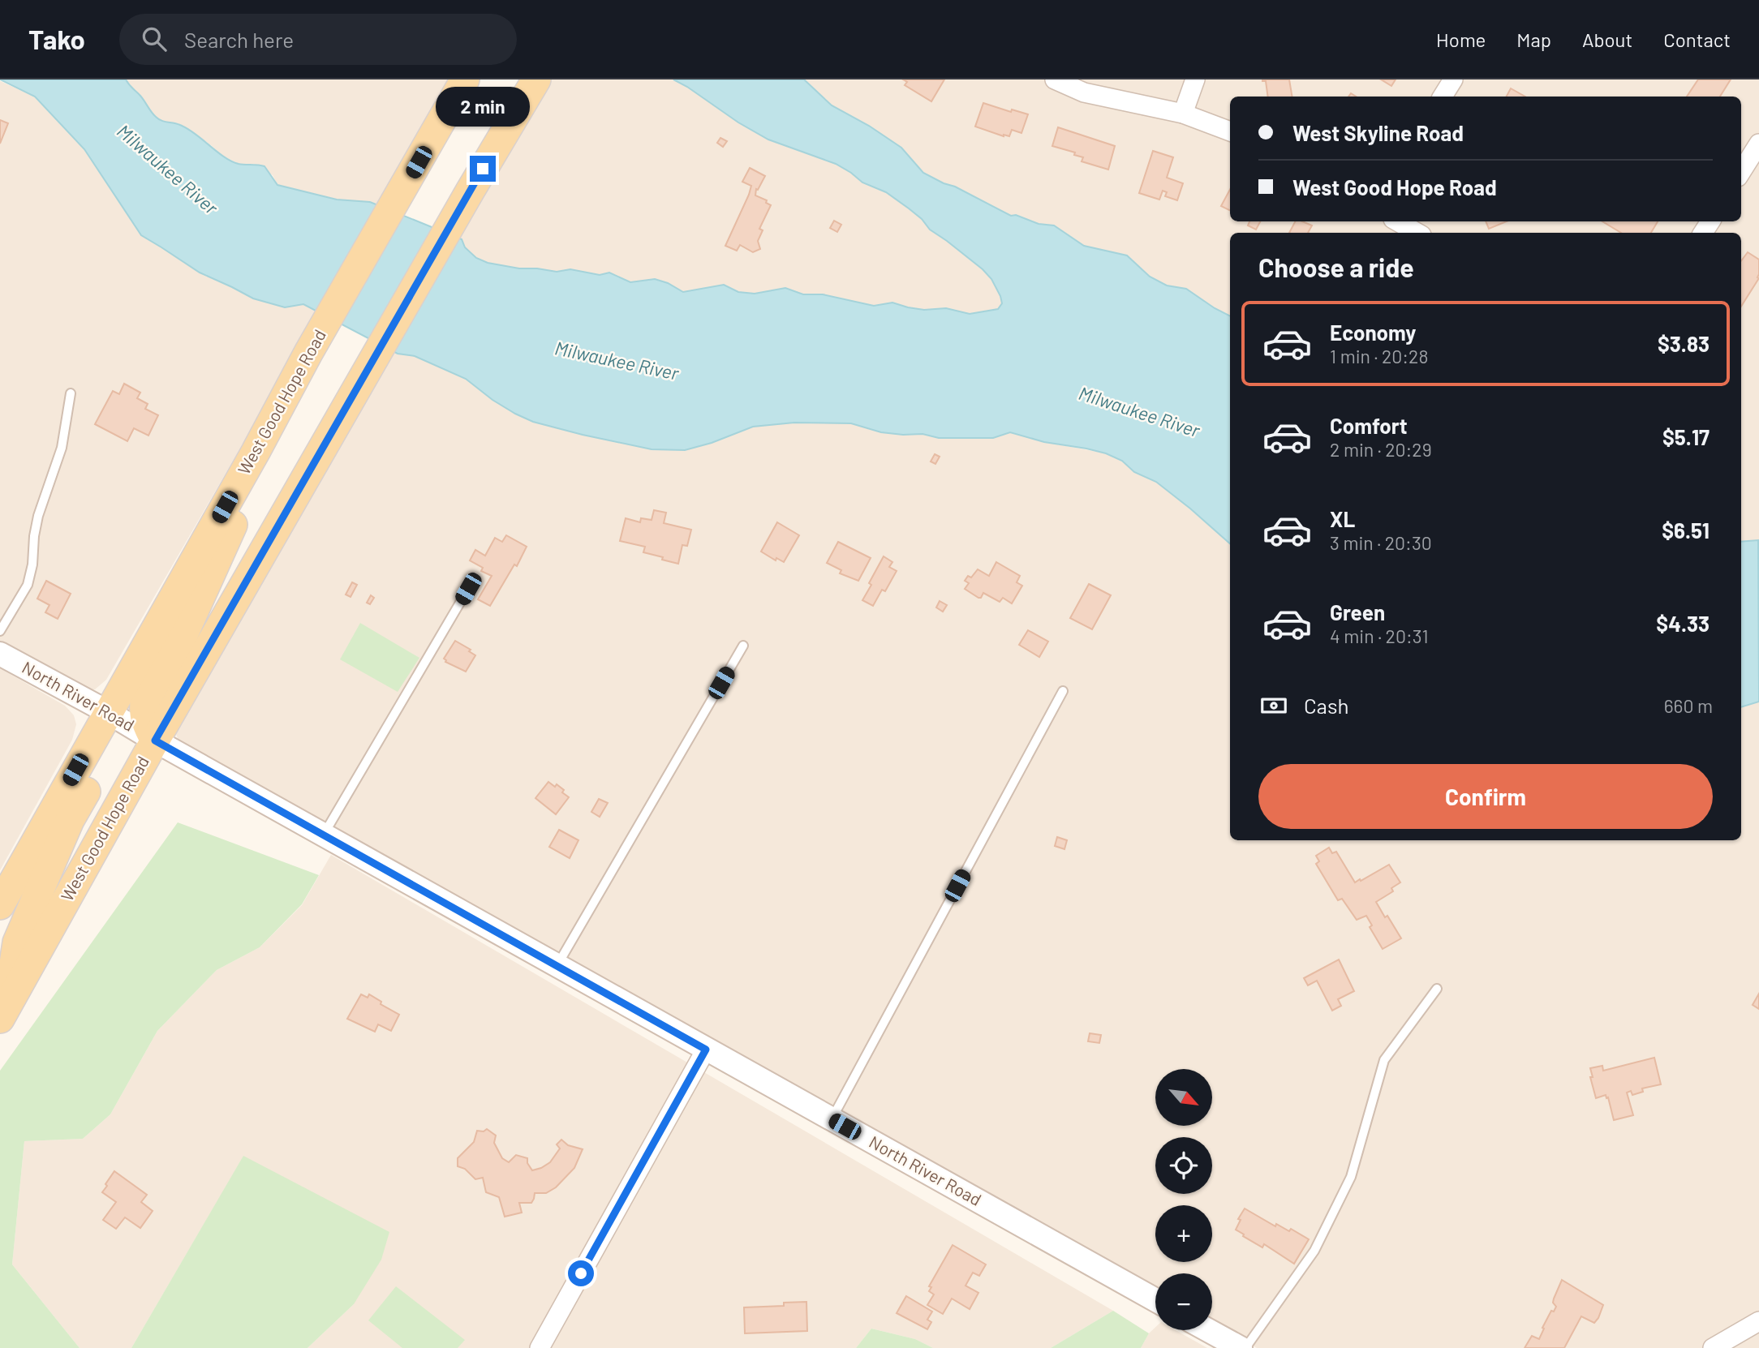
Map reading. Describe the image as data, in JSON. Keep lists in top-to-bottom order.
{
  "streets": {
    "main road": ["West Good Hope Road"],
    "street": ["North River Road"]
  },
  "crossings": [
    ["West Good Hope Road", "North River Road"]
  ],
  "water": ["Milwaukee River"],
  "north": "bottom right",
  "page": {
    "header": "Tako",
    "search": "Search here",
    "nav": [
      "Home",
      "Map",
      "About",
      "Contact"
    ],
    "bubble": "2 min",
    "banner": ["West Skyline Road", "West Good Hope Road"],
    "heading": "Choose a ride",
    "list": [
      {
        "name": "Economy",
        "note": "1 min · 20:28",
        "value": "$3.83"
      },
      {
        "name": "Comfort",
        "note": "2 min · 20:29",
        "value": "$5.17"
      },
      {
        "name": "XL",
        "note": "3 min · 20:30",
        "value": "$6.51"
      },
      {
        "name": "Green",
        "note": "4 min · 20:31",
        "value": "$4.33"
      }
    ],
    "pay": ["Cash", "660 m"],
    "buttons": "Confirm",
    "map_buttons": ["+", "−"]
  }
}
